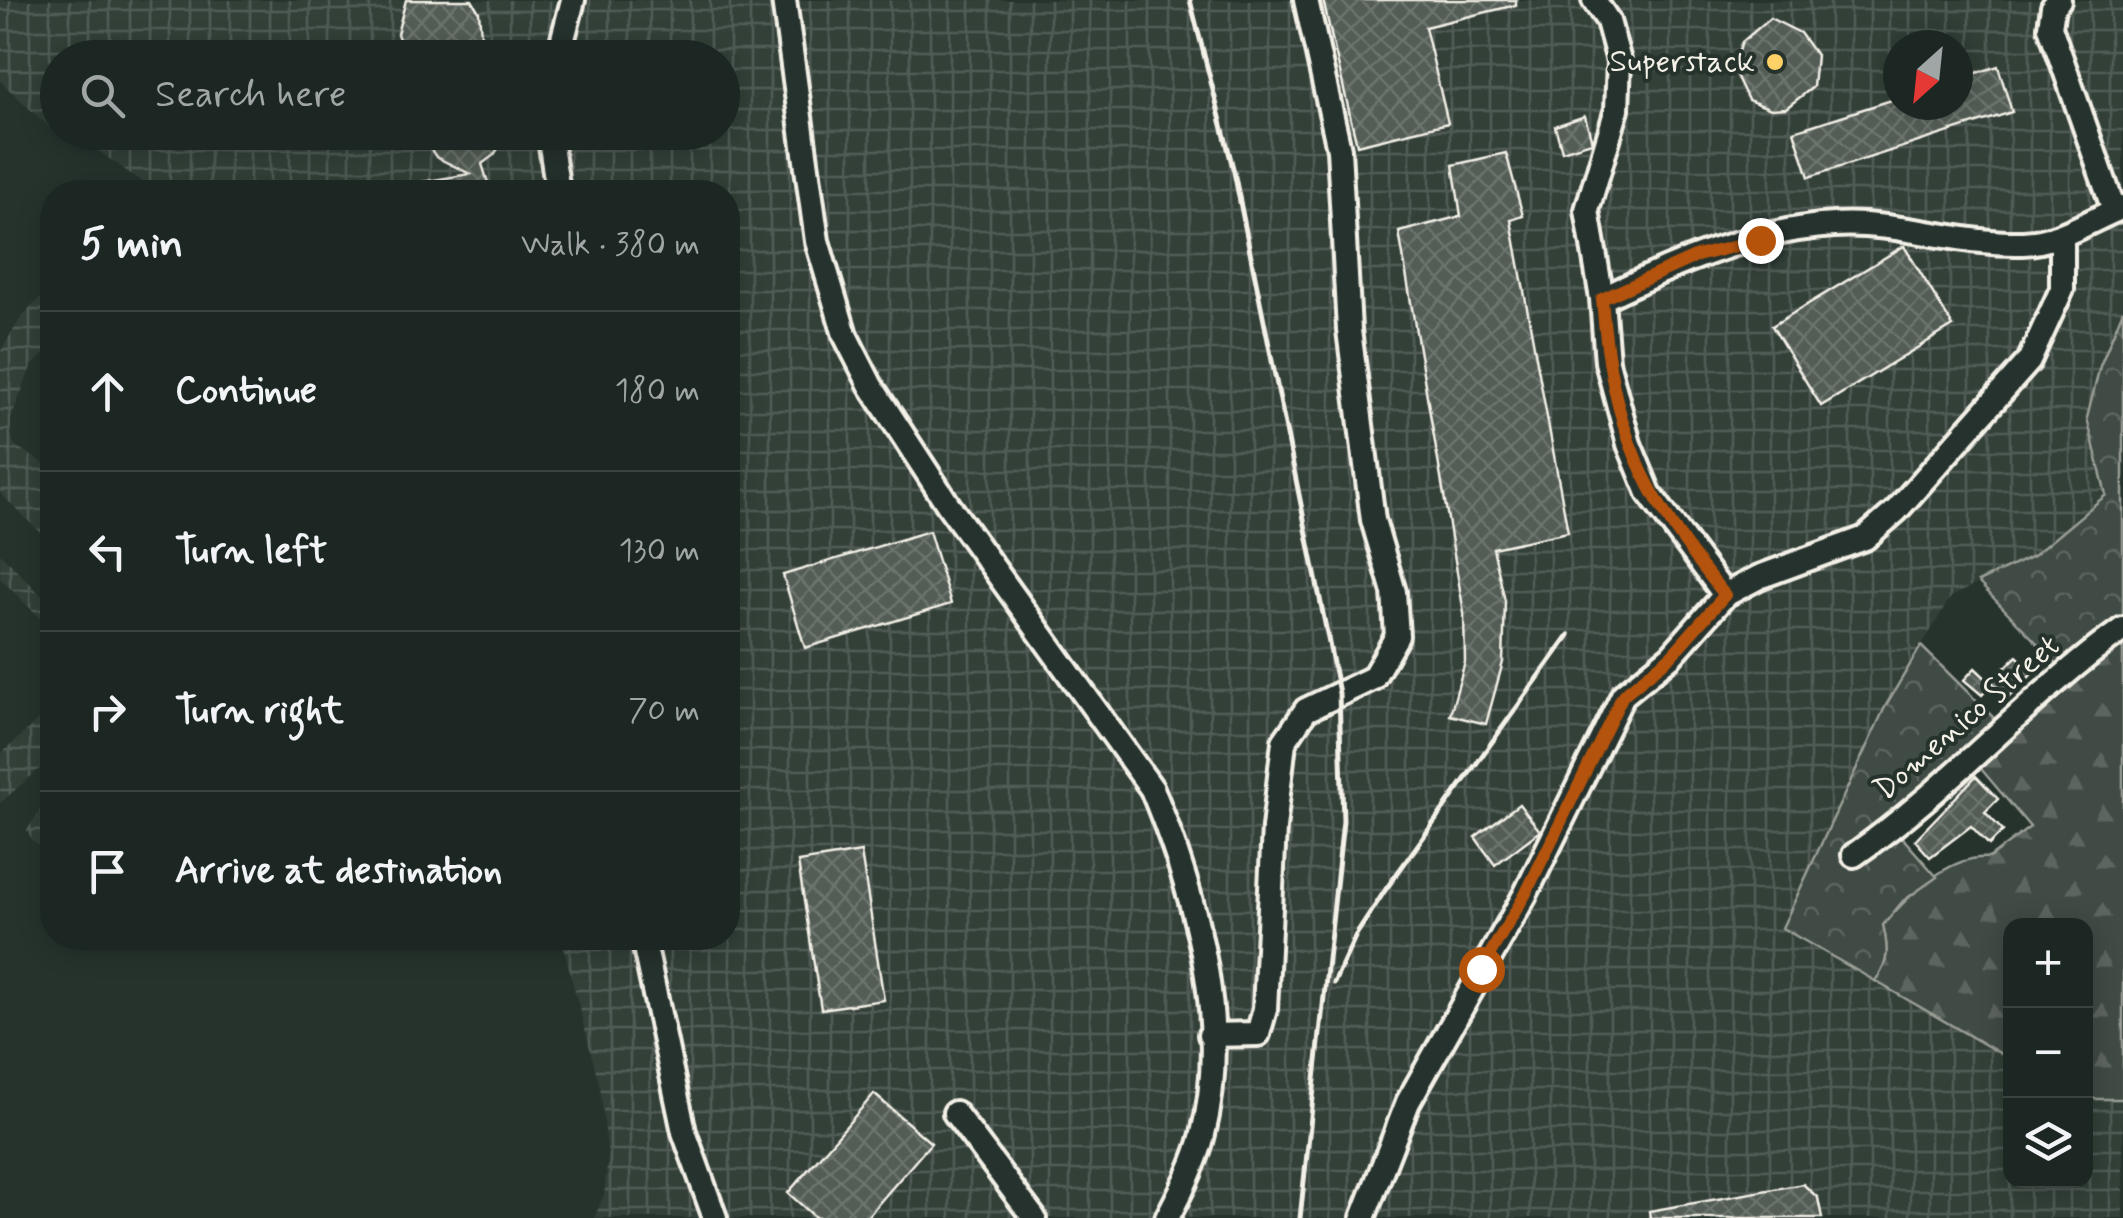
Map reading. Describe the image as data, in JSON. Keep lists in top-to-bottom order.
{
  "streets": {
    "street": ["Domenico Street"]
  },
  "places": ["Superstack"],
  "north": "bottom left",
  "page": {
    "search": "Search here",
    "heading": ["5 min", "Walk · 380 m"],
    "list": [
      ["Continue", "180 m"],
      ["Turn left", "130 m"],
      ["Turn right", "70 m"],
      "Arrive at destination"
    ],
    "map_buttons": ["+", "−"]
  }
}
